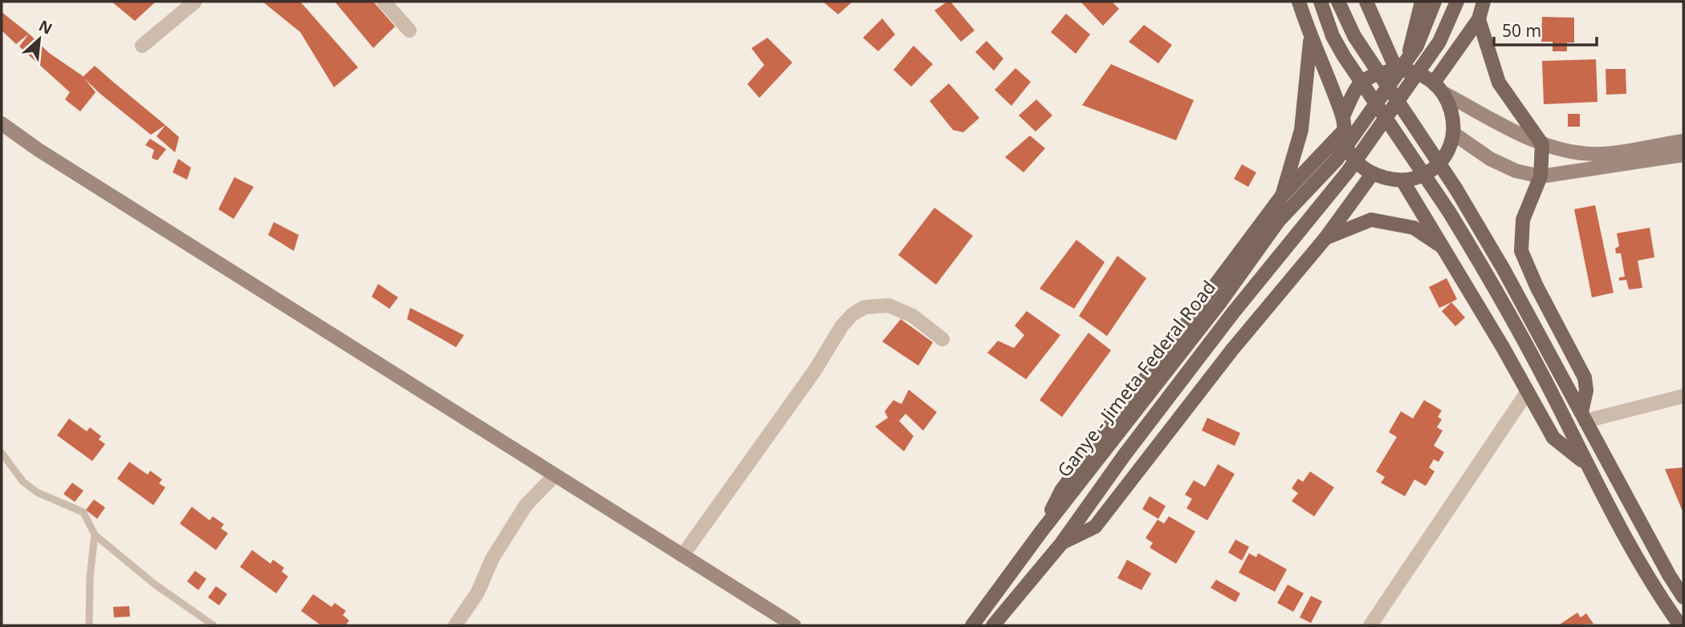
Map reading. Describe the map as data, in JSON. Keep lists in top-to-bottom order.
{
  "streets": {
    "main road": ["Ganye - Jimeta Federal Road"]
  },
  "scale_bar": "50 m",
  "north": "top right"
}
